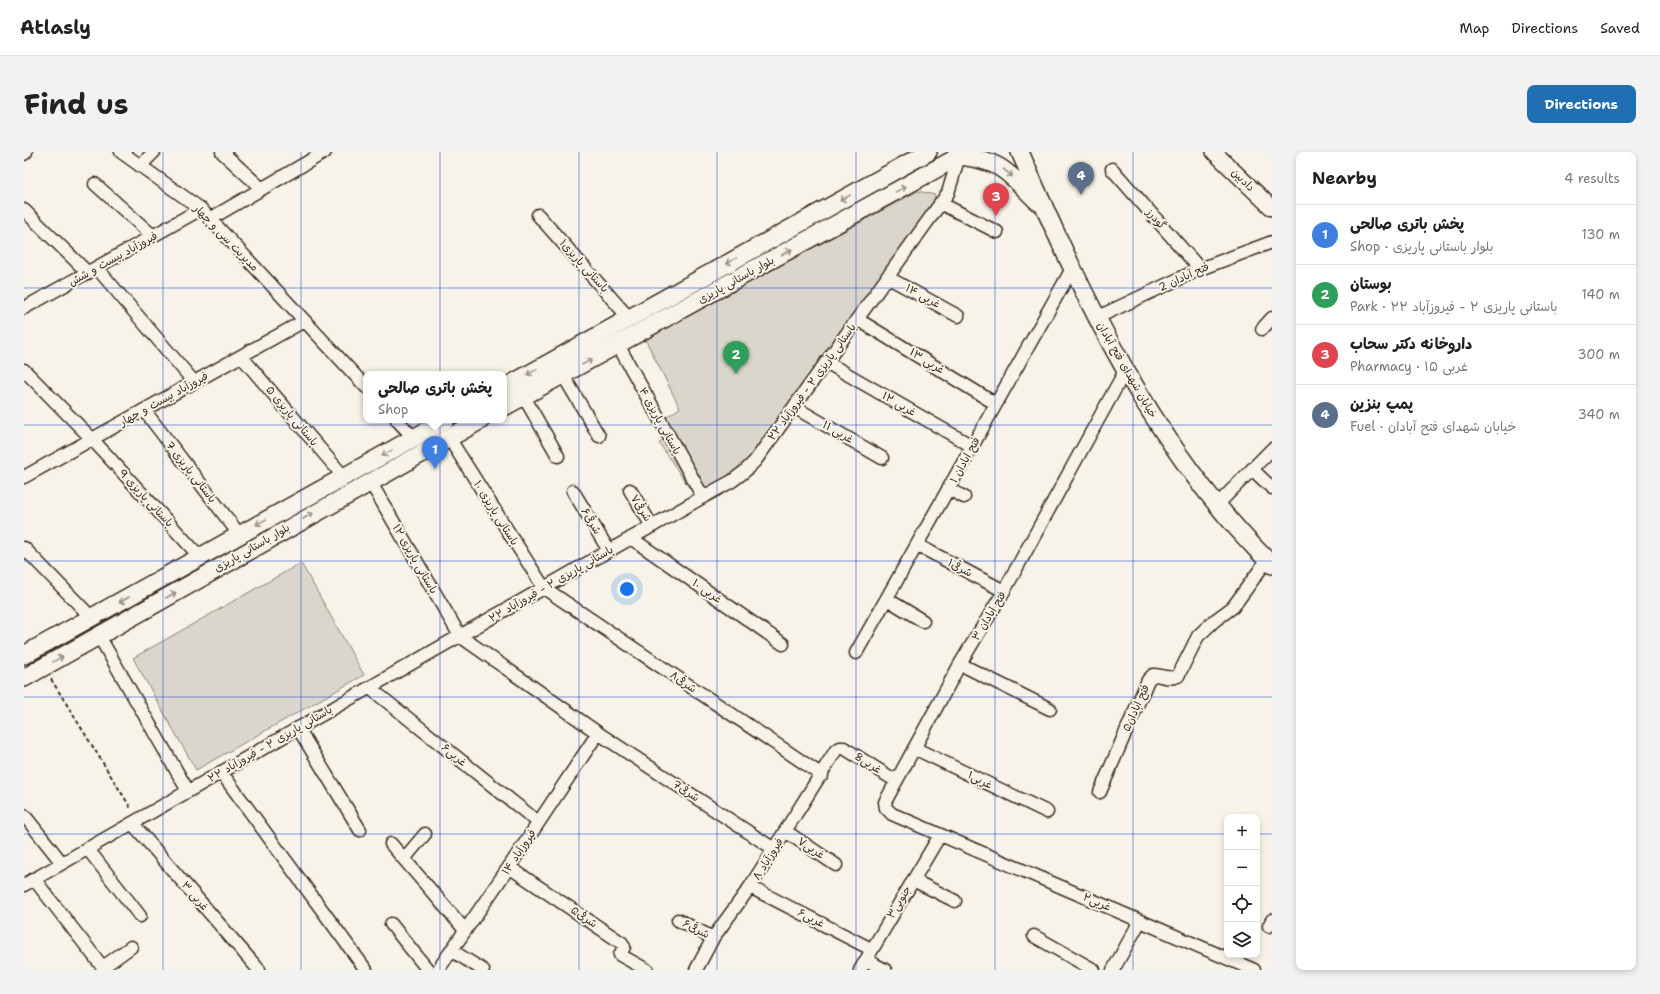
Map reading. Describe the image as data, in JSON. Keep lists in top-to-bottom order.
{
  "streets": {
    "main road": ["بلوار باستانی پاریزی", "خیابان شهدای فتح آبادان"],
    "street": [
      "دادبین",
      "گودرز",
      "مدیریت سی و چهار",
      "فیروزآباد بیست و شش",
      "باستانی پاریزی۱",
      "فتح آبادان 2",
      "غربی ۱۴",
      "غربی ۱۳",
      "باستانی پاریزی ۲ - فیروزآباد ۲۲",
      "فیروزآباد بیست و چهار",
      "غربی ۱۲",
      "باستانی پاریزی ۵",
      "باستانی پاریزی ۴",
      "غربی ۱۱",
      "فتح ابادان ۱",
      "باستانی پاریزی 7",
      "باستانی پاریزی 9",
      "شرقی۷",
      "باستانی پاریزی ۱۰",
      "شرقی۶",
      "باستانی پاریزی ۱۲",
      "شرقی۱",
      "غربی ۱۰",
      "فتح ابادان ۳",
      "شرقی۸",
      "فتح ابادان۵",
      "غربی۶",
      "غربی8",
      "غربی۱",
      "شرقی7",
      "غربی۷",
      "فیروزآباد ۱۴",
      "فیروزآباد ۸",
      "غربی ۳",
      "جنوبی۳",
      "غربی۲",
      "شرقی۵"
    ]
  },
  "crossings": [
    ["گودرز", "فتح آبادان 2"],
    ["مدیریت سی و چهار", "فیروزآباد بیست و شش"],
    ["مدیریت سی و چهار", "فیروزآباد بیست و چهار"],
    ["باستانی پاریزی۱", "بلوار باستانی پاریزی"],
    ["فتح آبادان 2", "خیابان شهدای فتح آبادان"],
    ["بلوار باستانی پاریزی", "باستانی پاریزی ۲ - فیروزآباد ۲۲"],
    ["بلوار باستانی پاریزی", "باستانی پاریزی ۵"],
    ["بلوار باستانی پاریزی", "باستانی پاریزی ۴"],
    ["بلوار باستانی پاریزی", "باستانی پاریزی 7"],
    ["بلوار باستانی پاریزی", "باستانی پاریزی 9"],
    ["بلوار باستانی پاریزی", "باستانی پاریزی ۱۰"],
    ["بلوار باستانی پاریزی", "باستانی پاریزی ۱۲"],
    ["غربی ۱۴", "باستانی پاریزی ۲ - فیروزآباد ۲۲"],
    ["غربی ۱۳", "باستانی پاریزی ۲ - فیروزآباد ۲۲"],
    ["غربی ۱۳", "فتح ابادان ۱"],
    ["خیابان شهدای فتح آبادان", "فتح ابادان ۱"],
    ["خیابان شهدای فتح آبادان", "فتح ابادان ۳"],
    ["خیابان شهدای فتح آبادان", "فتح ابادان۵"],
    ["باستانی پاریزی ۲ - فیروزآباد ۲۲", "غربی ۱۲"],
    ["باستانی پاریزی ۲ - فیروزآباد ۲۲", "باستانی پاریزی ۴"],
    ["باستانی پاریزی ۲ - فیروزآباد ۲۲", "غربی ۱۱"],
    ["باستانی پاریزی ۲ - فیروزآباد ۲۲", "شرقی۷"],
    ["باستانی پاریزی ۲ - فیروزآباد ۲۲", "باستانی پاریزی ۱۰"],
    ["باستانی پاریزی ۲ - فیروزآباد ۲۲", "شرقی۶"],
    ["باستانی پاریزی ۲ - فیروزآباد ۲۲", "باستانی پاریزی ۱۲"],
    ["باستانی پاریزی ۲ - فیروزآباد ۲۲", "غربی ۱۰"],
    ["باستانی پاریزی ۲ - فیروزآباد ۲۲", "شرقی۸"],
    ["باستانی پاریزی ۲ - فیروزآباد ۲۲", "غربی۶"],
    ["باستانی پاریزی ۲ - فیروزآباد ۲۲", "شرقی7"],
    ["باستانی پاریزی ۲ - فیروزآباد ۲۲", "غربی ۳"],
    ["فیروزآباد بیست و چهار", "باستانی پاریزی ۵"],
    ["فیروزآباد بیست و چهار", "باستانی پاریزی 7"],
    ["فیروزآباد بیست و چهار", "باستانی پاریزی 9"],
    ["غربی ۱۲", "فتح ابادان ۱"],
    ["فتح ابادان ۱", "شرقی۱"],
    ["باستانی پاریزی ۱۰", "شرقی۸"],
    ["شرقی۶", "فیروزآباد ۸"],
    ["باستانی پاریزی ۱۲", "شرقی7"],
    ["شرقی۱", "فتح ابادان ۳"],
    ["فتح ابادان ۳", "غربی8"],
    ["فتح ابادان ۳", "غربی۱"],
    ["فتح ابادان ۳", "جنوبی۳"],
    ["فتح ابادان ۳", "غربی۲"],
    ["شرقی۸", "فیروزآباد ۸"],
    ["غربی۶", "فیروزآباد ۱۴"],
    ["غربی۶", "فیروزآباد ۸"],
    ["غربی۶", "جنوبی۳"],
    ["غربی8", "فیروزآباد ۸"],
    ["شرقی7", "فیروزآباد ۱۴"],
    ["شرقی7", "فیروزآباد ۸"],
    ["غربی۷", "فیروزآباد ۸"],
    ["فیروزآباد ۱۴", "شرقی۵"],
    ["جنوبی۳", "غربی۲"]
  ],
  "page": {
    "header": "Atlasly",
    "nav": ["Map", "Directions", "Saved"],
    "title": "Find us",
    "buttons": "Directions",
    "heading": ["Nearby", "4 results"],
    "pins": [
      "4",
      "3",
      "2",
      "1"
    ],
    "list": [
      {
        "mark": "1",
        "name": "پخش باتری صالحی",
        "note": "Shop · بلوار باستانی پاریزی",
        "value": "130 m"
      },
      {
        "mark": "2",
        "name": "بوستان",
        "note": "Park · باستانی پاریزی ۲ - فیروزآباد ۲۲",
        "value": "140 m"
      },
      {
        "mark": "3",
        "name": "داروخانه دکتر سحاب",
        "note": "Pharmacy · غربی ۱۵",
        "value": "300 m"
      },
      {
        "mark": "4",
        "name": "پمپ بنزین",
        "note": "Fuel · خیابان شهدای فتح آبادان",
        "value": "340 m"
      }
    ],
    "popup": ["پخش باتری صالحی", "Shop"],
    "map_buttons": ["+", "−"]
  }
}
